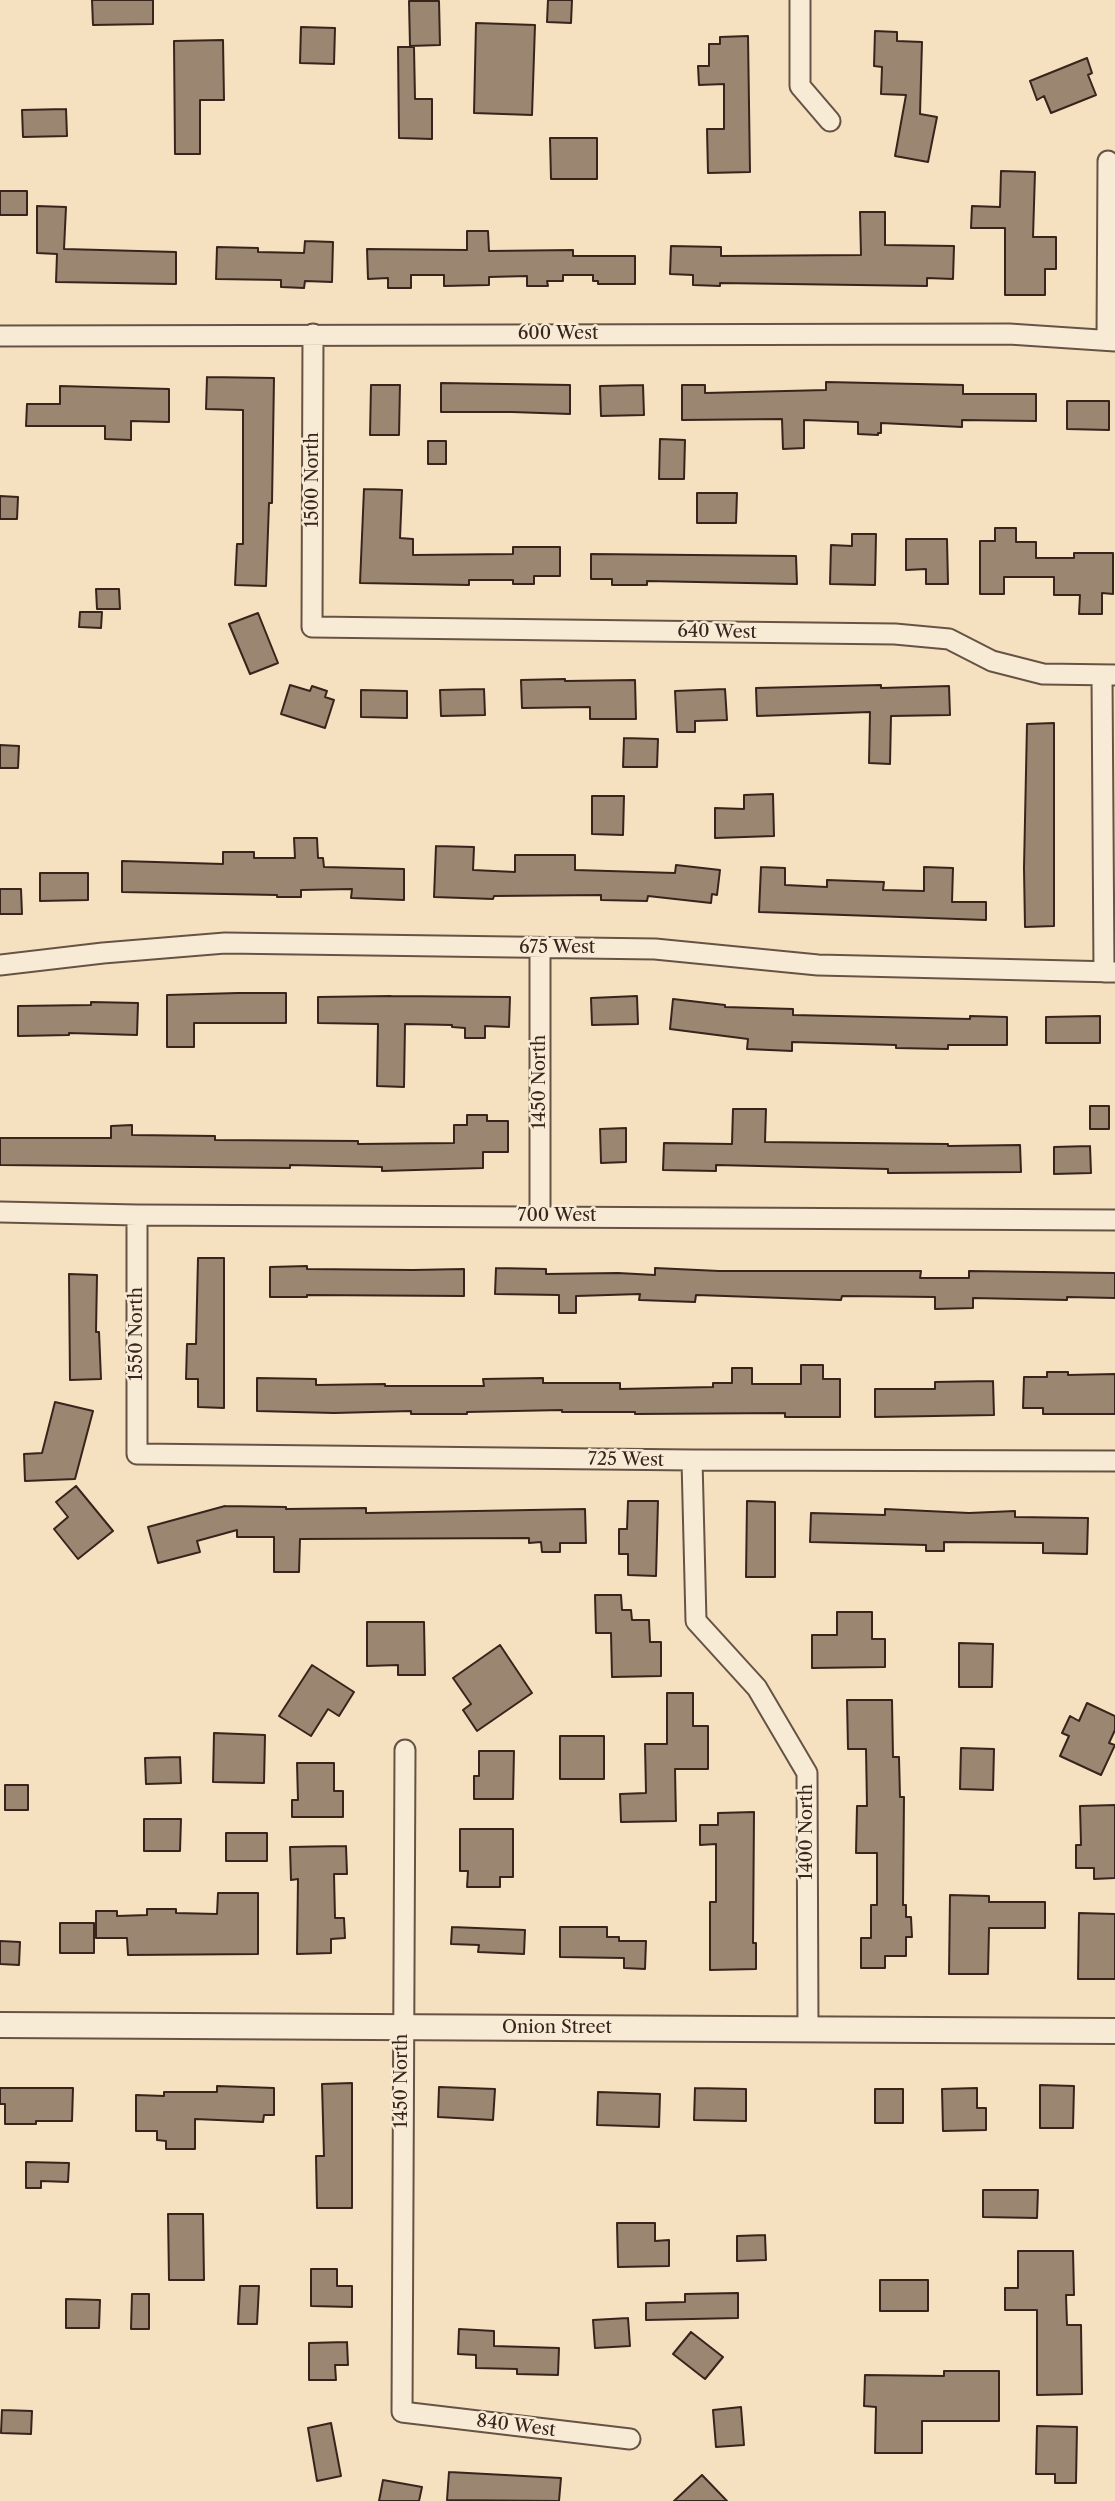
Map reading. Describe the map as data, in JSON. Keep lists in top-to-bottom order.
{
  "streets": {
    "street": [
      "600 West",
      "1500 North",
      "640 West",
      "675 West",
      "1450 North",
      "700 West",
      "1550 North",
      "725 West",
      "1400 North",
      "Onion Street",
      "840 West"
    ]
  },
  "crossings": [
    ["600 West", "1500 North"],
    ["1500 North", "640 West"],
    ["675 West", "1450 North"],
    ["1450 North", "700 West"],
    ["1450 North", "Onion Street"],
    ["1450 North", "840 West"],
    ["700 West", "1550 North"],
    ["1550 North", "725 West"],
    ["725 West", "1400 North"],
    ["1400 North", "Onion Street"]
  ]
}
